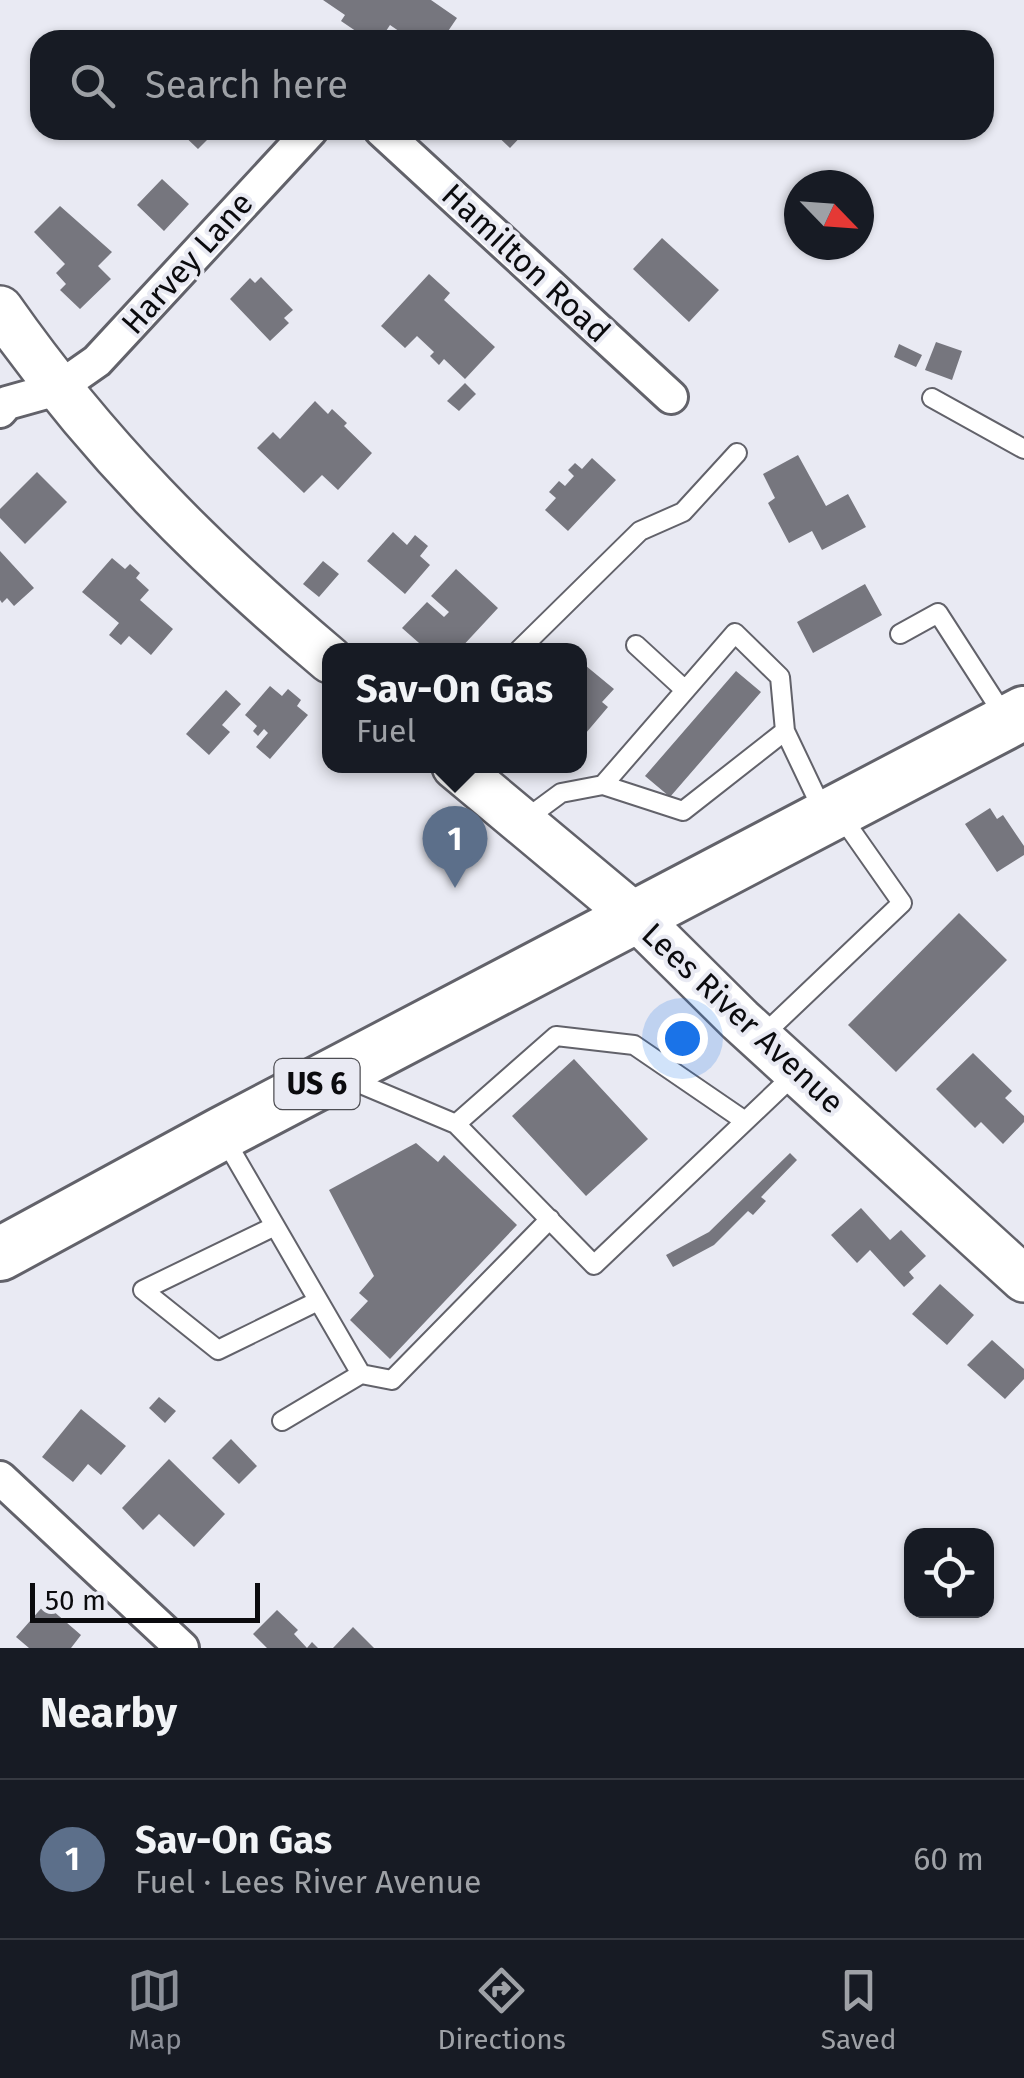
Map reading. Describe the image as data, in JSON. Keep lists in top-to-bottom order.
{
  "streets": {
    "main road": ["Lees River Avenue", "US 6"],
    "street": ["Harvey Lane", "Hamilton Road"]
  },
  "crossings": [
    ["Lees River Avenue", "US 6"]
  ],
  "scale_bar": "50 m",
  "north": "bottom right",
  "page": {
    "search": "Search here",
    "popup": ["Sav-On Gas", "Fuel"],
    "pins": "1",
    "scale": "50 m",
    "heading": "Nearby",
    "list": [
      {
        "mark": "1",
        "name": "Sav-On Gas",
        "note": "Fuel · Lees River Avenue",
        "value": "60 m"
      }
    ],
    "nav": ["Map", "Directions", "Saved"]
  }
}
